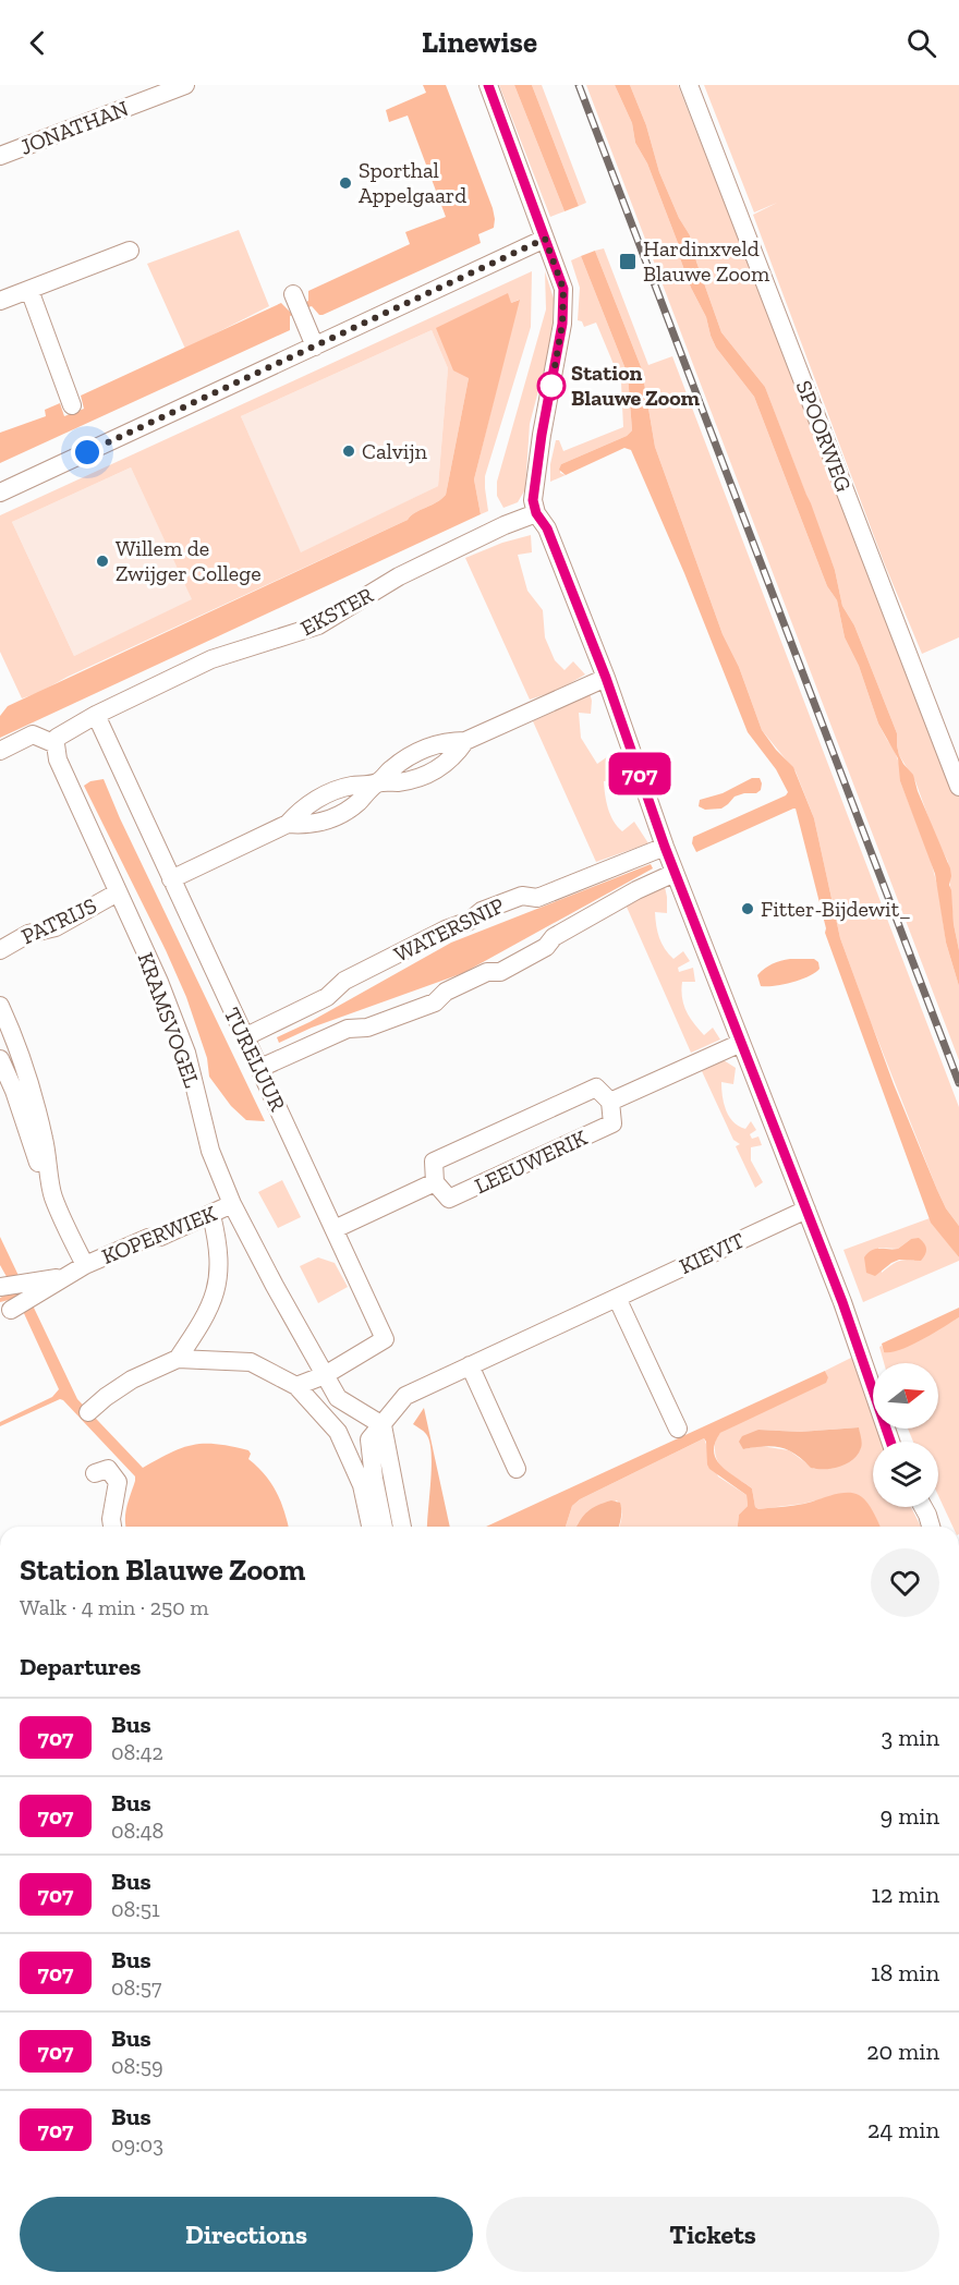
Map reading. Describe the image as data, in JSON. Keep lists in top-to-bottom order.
{
  "streets": {
    "street": [
      "JONATHAN",
      "SPOORWEG",
      "EKSTER",
      "PATRIJS",
      "WATERSNIP",
      "KRAMSVOGEL",
      "TURELUUR",
      "LEEUWERIK",
      "KOPERWIEK",
      "KIEVIT"
    ]
  },
  "crossings": [
    ["EKSTER", "TURELUUR"],
    ["PATRIJS", "KRAMSVOGEL"],
    ["WATERSNIP", "TURELUUR"],
    ["KRAMSVOGEL", "TURELUUR"],
    ["KRAMSVOGEL", "KOPERWIEK"],
    ["KRAMSVOGEL", "KIEVIT"]
  ],
  "places": {
    "other": [
      "Sporthal Appelgaard",
      "Station Blauwe Zoom",
      "Calvijn",
      "Willem de Zwijger College",
      "Fitter-Bijdewit_"
    ],
    "transit": ["Hardinxveld Blauwe Zoom"]
  },
  "lines": ["bus line 707"],
  "north": "right",
  "page": {
    "header": "Linewise",
    "on_map": "707",
    "heading": [
      ["Station Blauwe Zoom", "Walk · 4 min · 250 m"],
      "Departures"
    ],
    "list": [
      {
        "mark": "707",
        "name": "Bus",
        "note": "08:42",
        "value": "3 min"
      },
      {
        "mark": "707",
        "name": "Bus",
        "note": "08:48",
        "value": "9 min"
      },
      {
        "mark": "707",
        "name": "Bus",
        "note": "08:51",
        "value": "12 min"
      },
      {
        "mark": "707",
        "name": "Bus",
        "note": "08:57",
        "value": "18 min"
      },
      {
        "mark": "707",
        "name": "Bus",
        "note": "08:59",
        "value": "20 min"
      },
      {
        "mark": "707",
        "name": "Bus",
        "note": "09:03",
        "value": "24 min"
      }
    ],
    "buttons": ["Directions", "Tickets"]
  }
}
